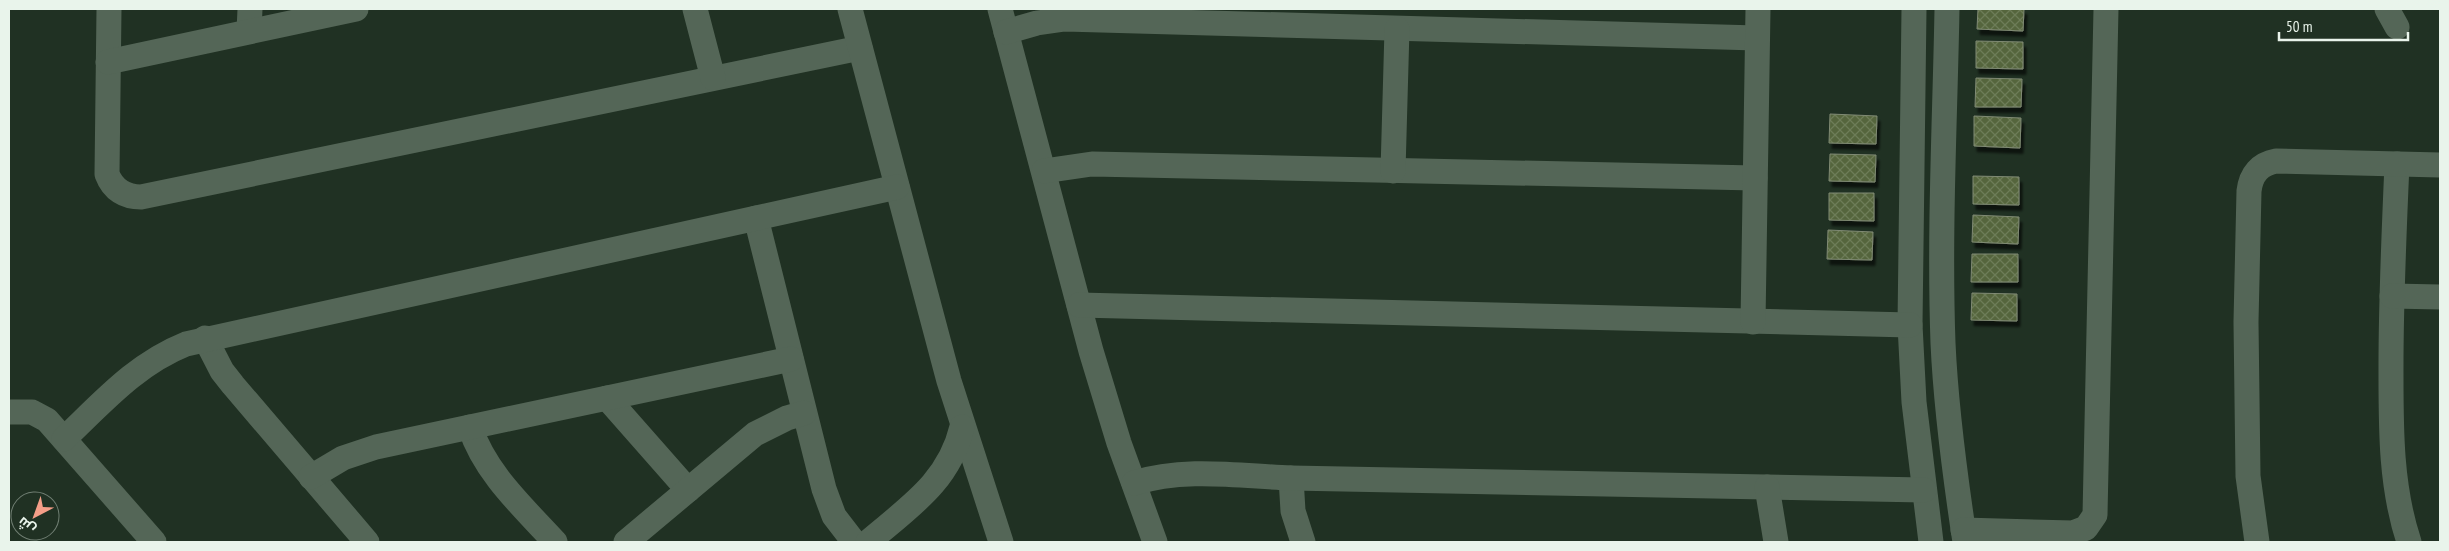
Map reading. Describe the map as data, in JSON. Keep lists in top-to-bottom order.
{
  "scale_bar": "50 m",
  "north": "bottom left"
}
